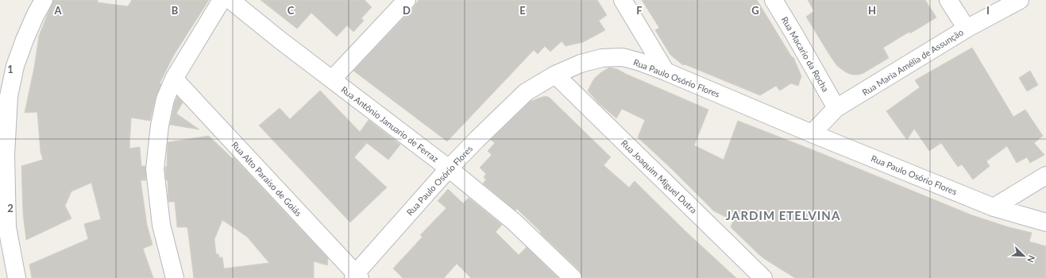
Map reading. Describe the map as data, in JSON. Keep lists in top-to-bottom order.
{
  "streets": {
    "street": [
      "Rua Macario da Rocha",
      "Rua Maria Amélia de Assunção",
      "Rua Paulo Osório Flores",
      "Rua Antônio Januario de Ferraz",
      "Rua Joaquim Miguel Dutra",
      "Rua Alto Paraíso de Goiás"
    ]
  },
  "crossings": [
    ["Rua Macario da Rocha", "Rua Maria Amélia de Assunção"],
    ["Rua Maria Amélia de Assunção", "Rua Paulo Osório Flores"],
    ["Rua Paulo Osório Flores", "Rua Antônio Januario de Ferraz"],
    ["Rua Paulo Osório Flores", "Rua Joaquim Miguel Dutra"],
    ["Rua Paulo Osório Flores", "Rua Alto Paraíso de Goiás"]
  ],
  "districts": ["JARDIM ETELVINA"],
  "north": "bottom right",
  "grid": {
    "columns": [
      "A",
      "B",
      "C",
      "D",
      "E",
      "F",
      "G",
      "H",
      "I"
    ],
    "rows": ["1", "2"]
  }
}
